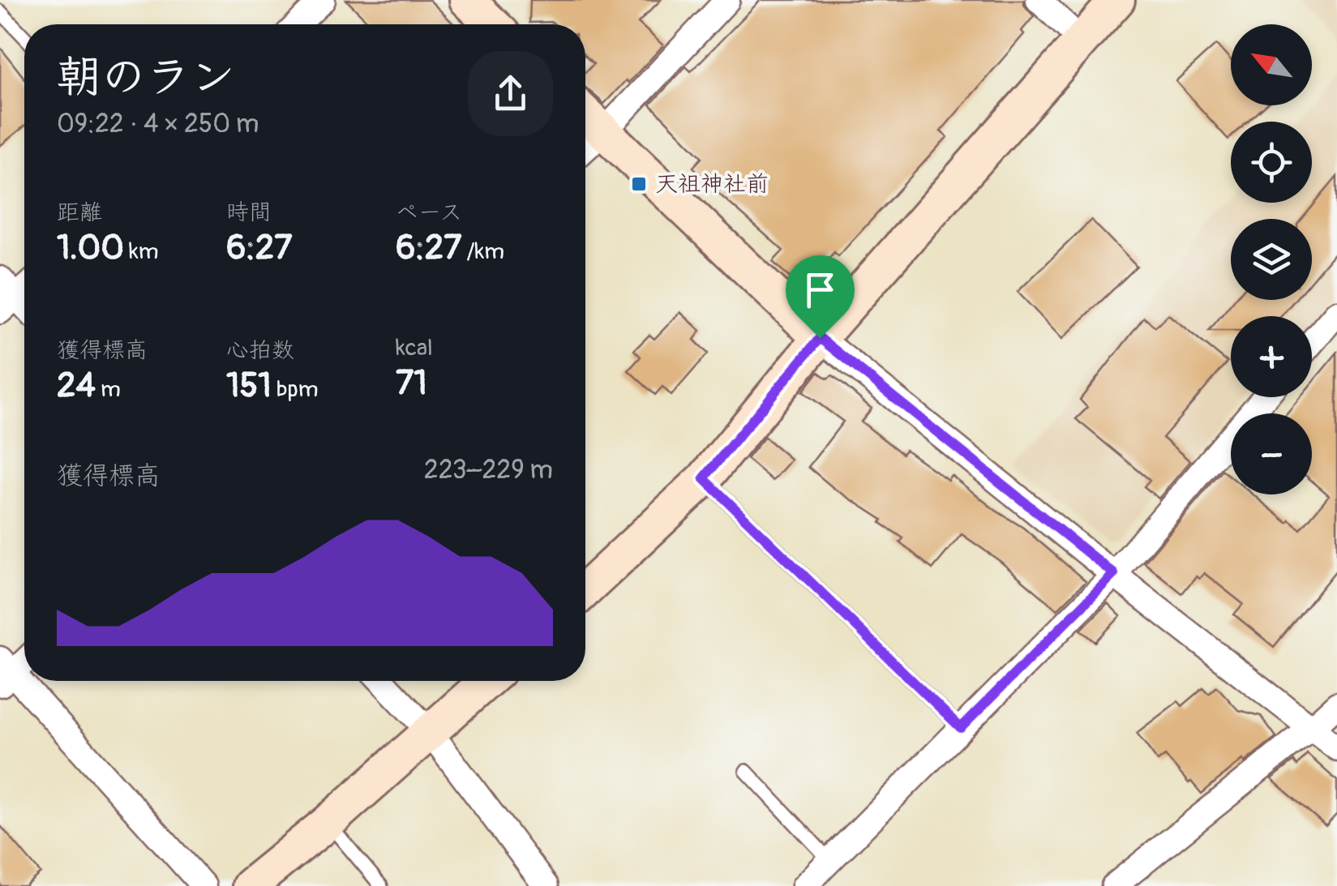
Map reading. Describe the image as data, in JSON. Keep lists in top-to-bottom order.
{
  "places": {
    "transit": ["天祖神社前"]
  },
  "north": "top left",
  "page": {
    "map_buttons": ["+", "−"],
    "heading": ["朝のラン", "09:22 · 4 × 250 m"],
    "stats": [
      ["距離", "1.00 km"],
      ["時間", "6:27"],
      ["ペース", "6:27 /km"],
      ["獲得標高", "24 m"],
      ["心拍数", "151 bpm"],
      ["kcal", "71"]
    ],
    "chart": ["獲得標高", "223–229 m"]
  }
}
